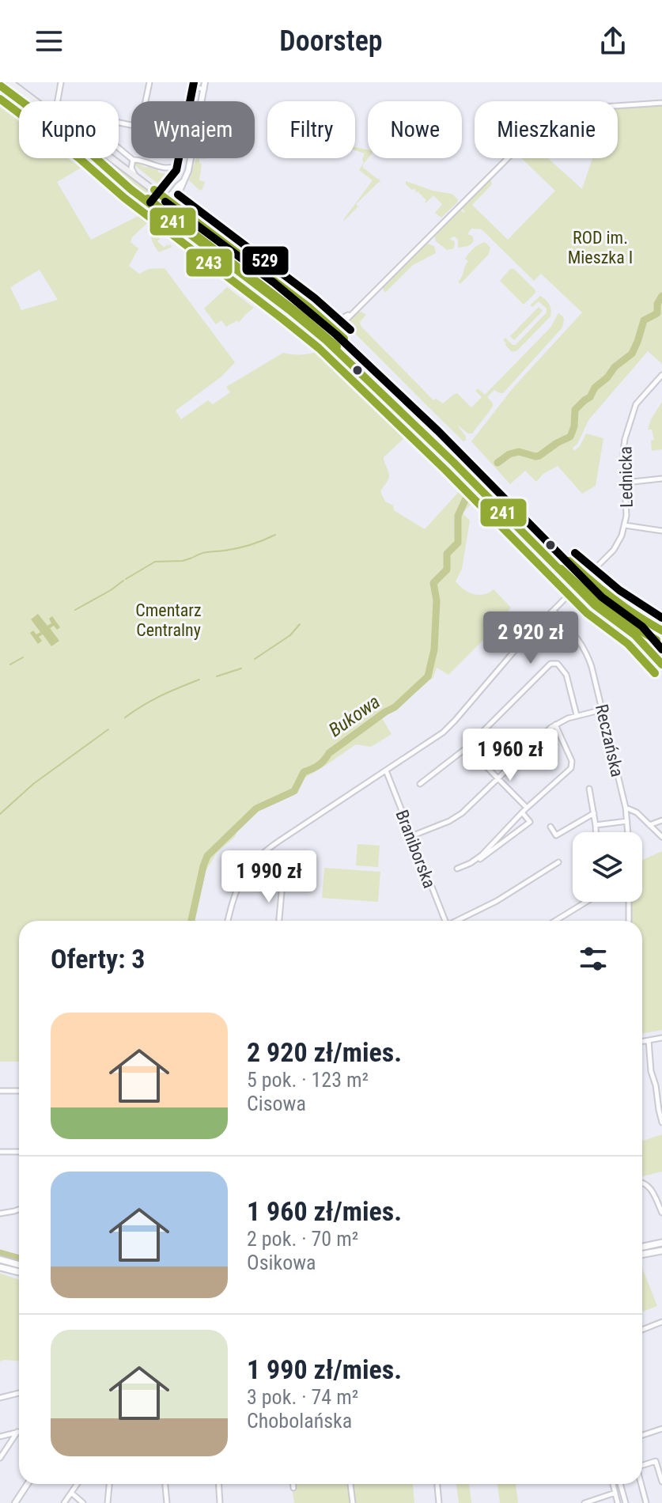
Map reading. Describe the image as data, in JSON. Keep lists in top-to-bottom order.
{
  "streets": {
    "street": ["Lednicka", "Reczańska", "Braniborska"]
  },
  "crossings": [
    ["Lednicka", "Reczańska"],
    ["Lednicka", "Braniborska"]
  ],
  "water": ["Bukowa"],
  "parks": ["ROD im. Mieszka I", "Cmentarz Centralny"],
  "lines": ["transit line 529", "transit line 241", "transit line 243"],
  "page": {
    "header": "Doorstep",
    "chip": [
      "Kupno",
      "Wynajem",
      "Filtry",
      "Nowe",
      "Mieszkanie"
    ],
    "price": ["2 920 zł", "1 960 zł", "1 990 zł"],
    "heading": "Oferty: 3",
    "list": [
      {
        "name": "2 920 zł/mies.",
        "note": "5 pok. · 123 m² · Cisowa"
      },
      {
        "name": "1 960 zł/mies.",
        "note": "2 pok. · 70 m² · Osikowa"
      },
      {
        "name": "1 990 zł/mies.",
        "note": "3 pok. · 74 m² · Chobolańska"
      }
    ]
  }
}
